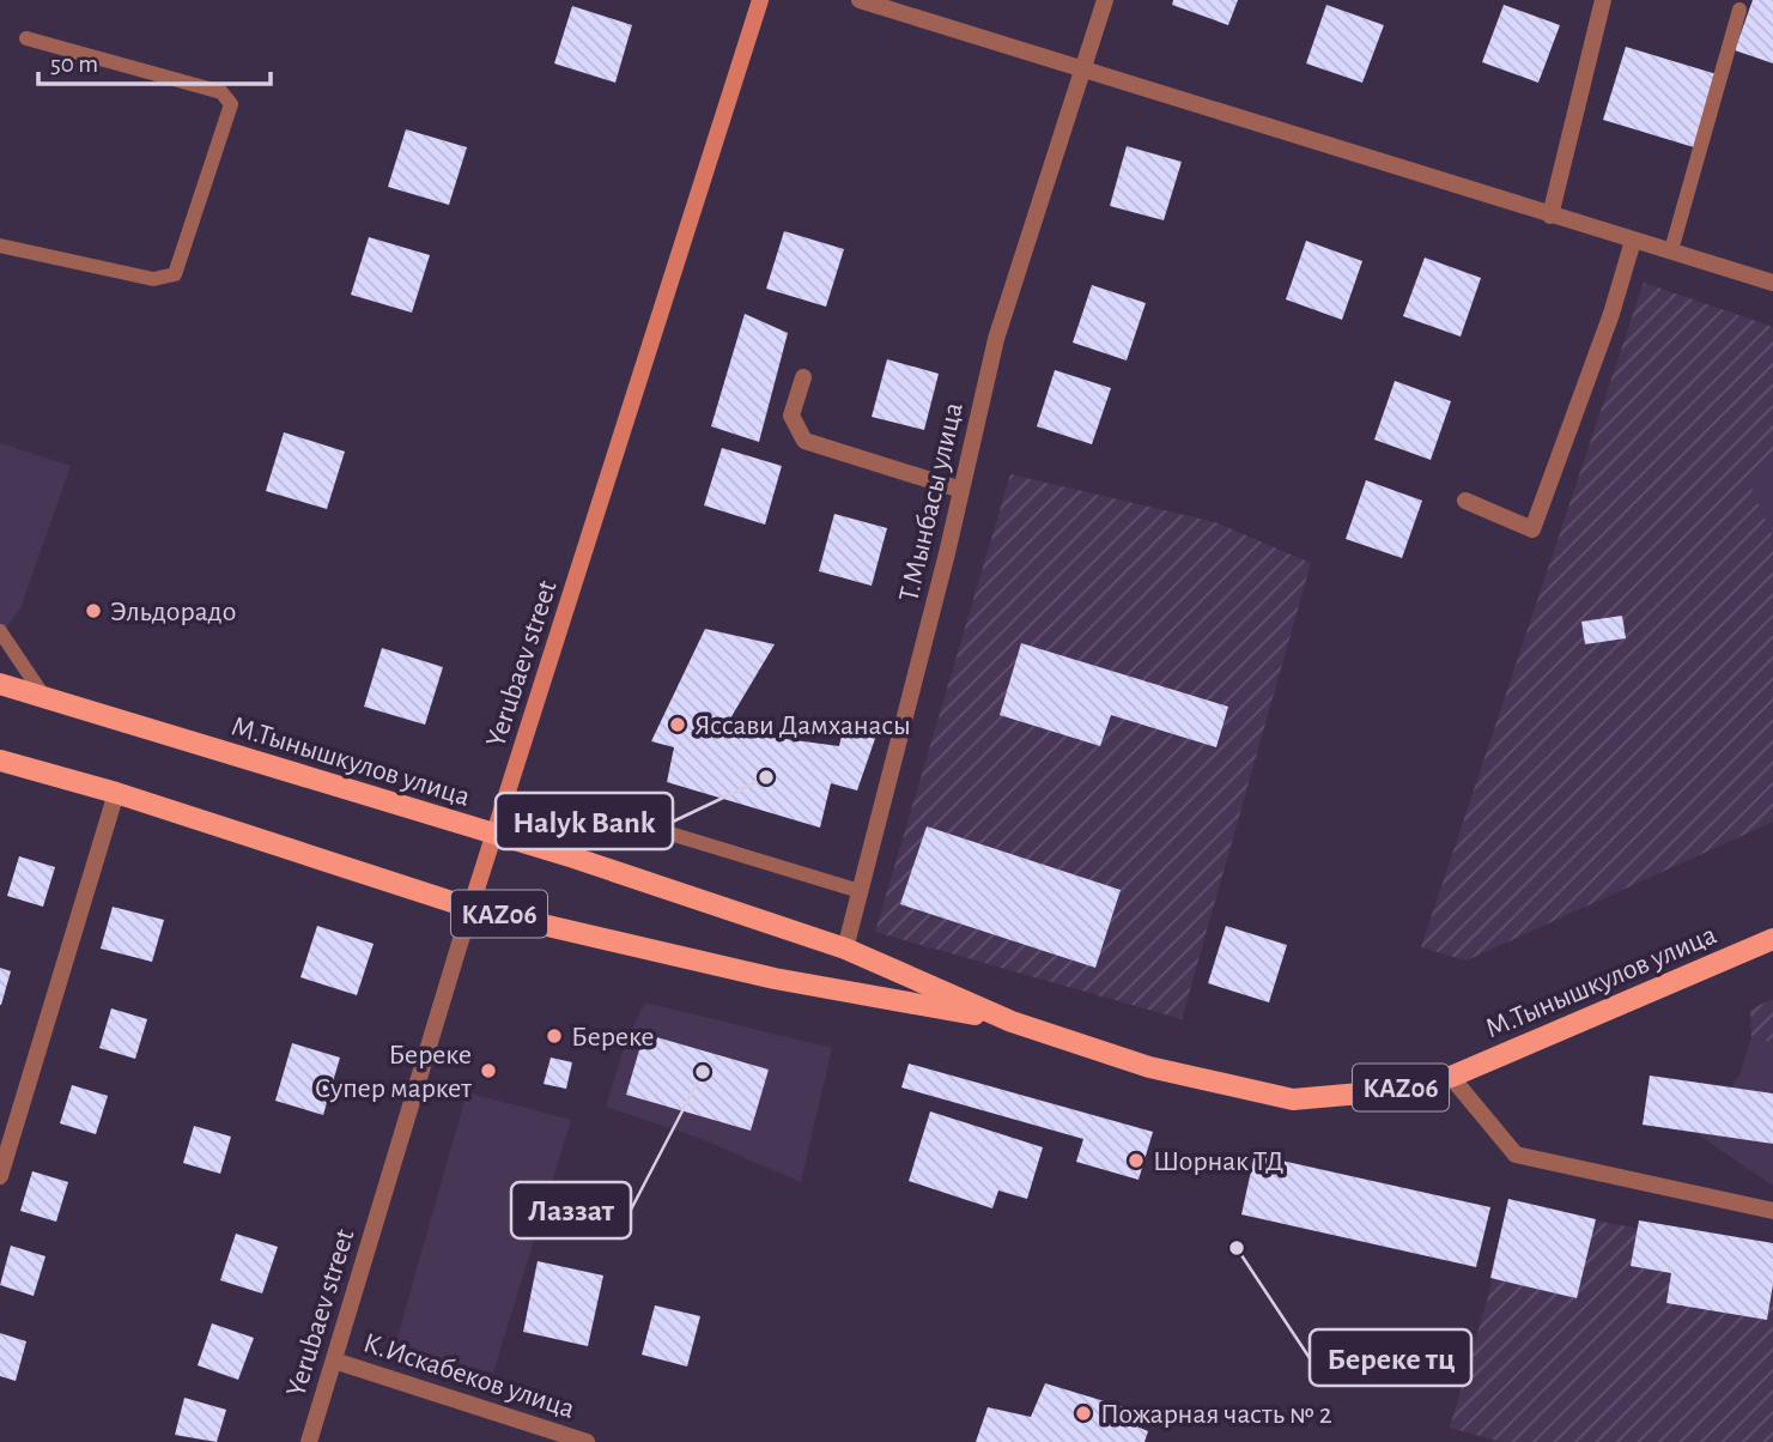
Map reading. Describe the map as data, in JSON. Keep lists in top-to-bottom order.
{
  "streets": {
    "main road": ["Yerubaev street", "М.Тынышкулов улица", "KАZ06"],
    "street": ["Т.Мынбасы улица", "К.Искабеков улица"]
  },
  "crossings": [
    ["Т.Мынбасы улица", "М.Тынышкулов улица"],
    ["Yerubaev street", "М.Тынышкулов улица"],
    ["Yerubaev street", "К.Искабеков улица"]
  ],
  "places": [
    "Эльдорадо",
    "Яссави Дамханасы",
    "Halyk Bank",
    "Береке",
    "Береке Супер маркет",
    "Лаззат",
    "Шорнак ТД",
    "Береке тц",
    "Пожарная часть № 2"
  ],
  "scale_bar": "50 m"
}
